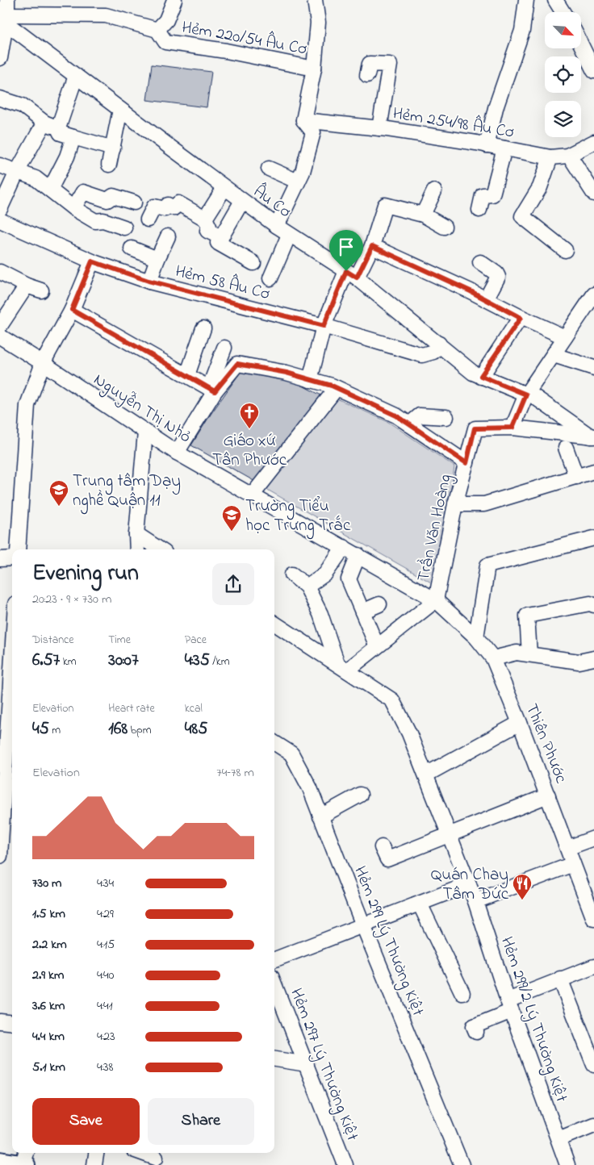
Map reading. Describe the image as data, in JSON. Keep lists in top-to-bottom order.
{
  "streets": {
    "street": [
      "Hẻm 220/54 Âu Cơ",
      "Hẻm 254/98 Âu Cơ",
      "Âu Cơ",
      "Hẻm 58 Âu Cơ",
      "Nguyễn Thị Nhỏ",
      "Trần Văn Hoàng",
      "Thiên Phước",
      "Hẻm 299 Lý Thường Kiệt",
      "Hẻm 299/2 Lý Thường Kiệt",
      "Hẻm 297 Lý Thường Kiệt"
    ]
  },
  "crossings": [
    ["Hẻm 220/54 Âu Cơ", "Âu Cơ"],
    ["Âu Cơ", "Hẻm 58 Âu Cơ"],
    ["Âu Cơ", "Trần Văn Hoàng"],
    ["Nguyễn Thị Nhỏ", "Trần Văn Hoàng"],
    ["Nguyễn Thị Nhỏ", "Thiên Phước"],
    ["Trần Văn Hoàng", "Thiên Phước"]
  ],
  "places": {
    "church": ["Giáo xứ Tân Phước"],
    "school or university": ["Trung tâm Dạy nghề Quận 11", "Trường Tiểu học Trưng Trắc"],
    "restaurant": ["Quán Chay Tâm Đức"]
  },
  "north": "bottom right",
  "page": {
    "heading": ["Evening run", "20:23 · 9 × 730 m"],
    "stats": [
      ["Distance", "6.57 km"],
      ["Time", "30:07"],
      ["Pace", "4:35 /km"],
      ["Elevation", "45 m"],
      ["Heart rate", "168 bpm"],
      ["kcal", "485"]
    ],
    "chart": ["Elevation", "74–78 m"],
    "list": [
      {
        "name": "730 m",
        "note": "4:34"
      },
      {
        "name": "1.5 km",
        "note": "4:29"
      },
      {
        "name": "2.2 km",
        "note": "4:15"
      },
      {
        "name": "2.9 km",
        "note": "4:40"
      },
      {
        "name": "3.6 km",
        "note": "4:41"
      },
      {
        "name": "4.4 km",
        "note": "4:23"
      },
      {
        "name": "5.1 km",
        "note": "4:38"
      }
    ],
    "buttons": ["Save", "Share"]
  }
}
